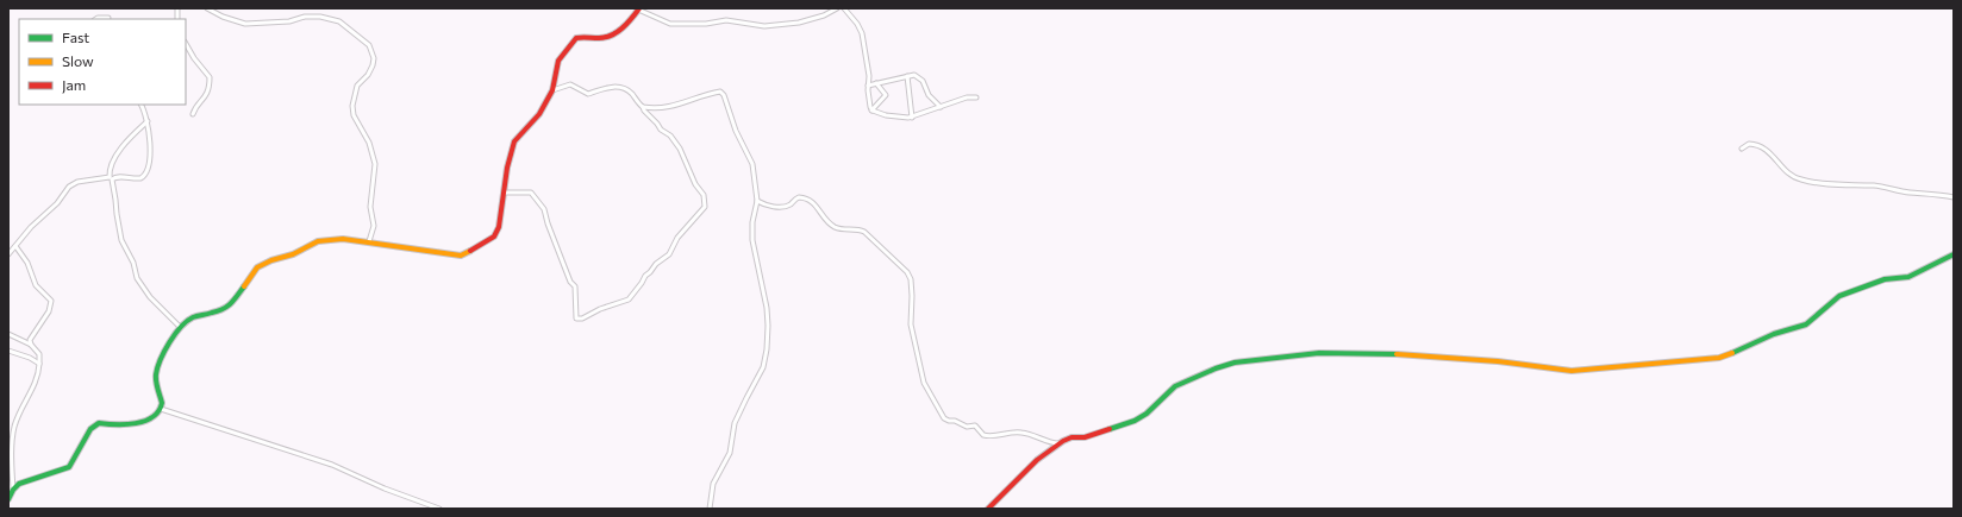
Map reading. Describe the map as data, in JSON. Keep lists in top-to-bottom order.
{
  "legend": ["Fast", "Slow", "Jam"]
}
